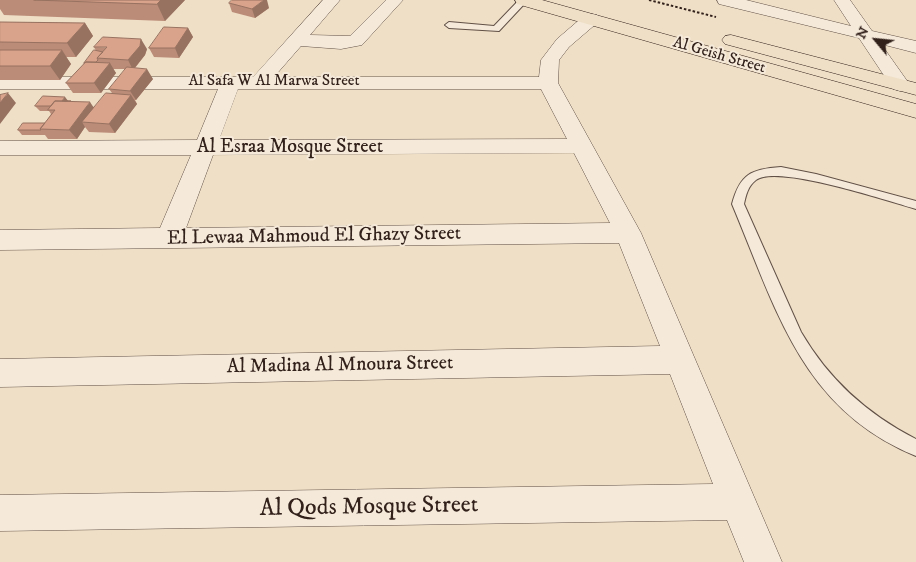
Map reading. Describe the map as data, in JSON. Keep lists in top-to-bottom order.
{
  "streets": {
    "main road": ["Al Geish Street"],
    "street": [
      "Al Safa W Al Marwa Street",
      "Al Esraa Mosque Street",
      "El Lewaa Mahmoud El Ghazy Street",
      "Al Madina Al Mnoura Street",
      "Al Qods Mosque Street"
    ]
  },
  "north": "top left"
}
